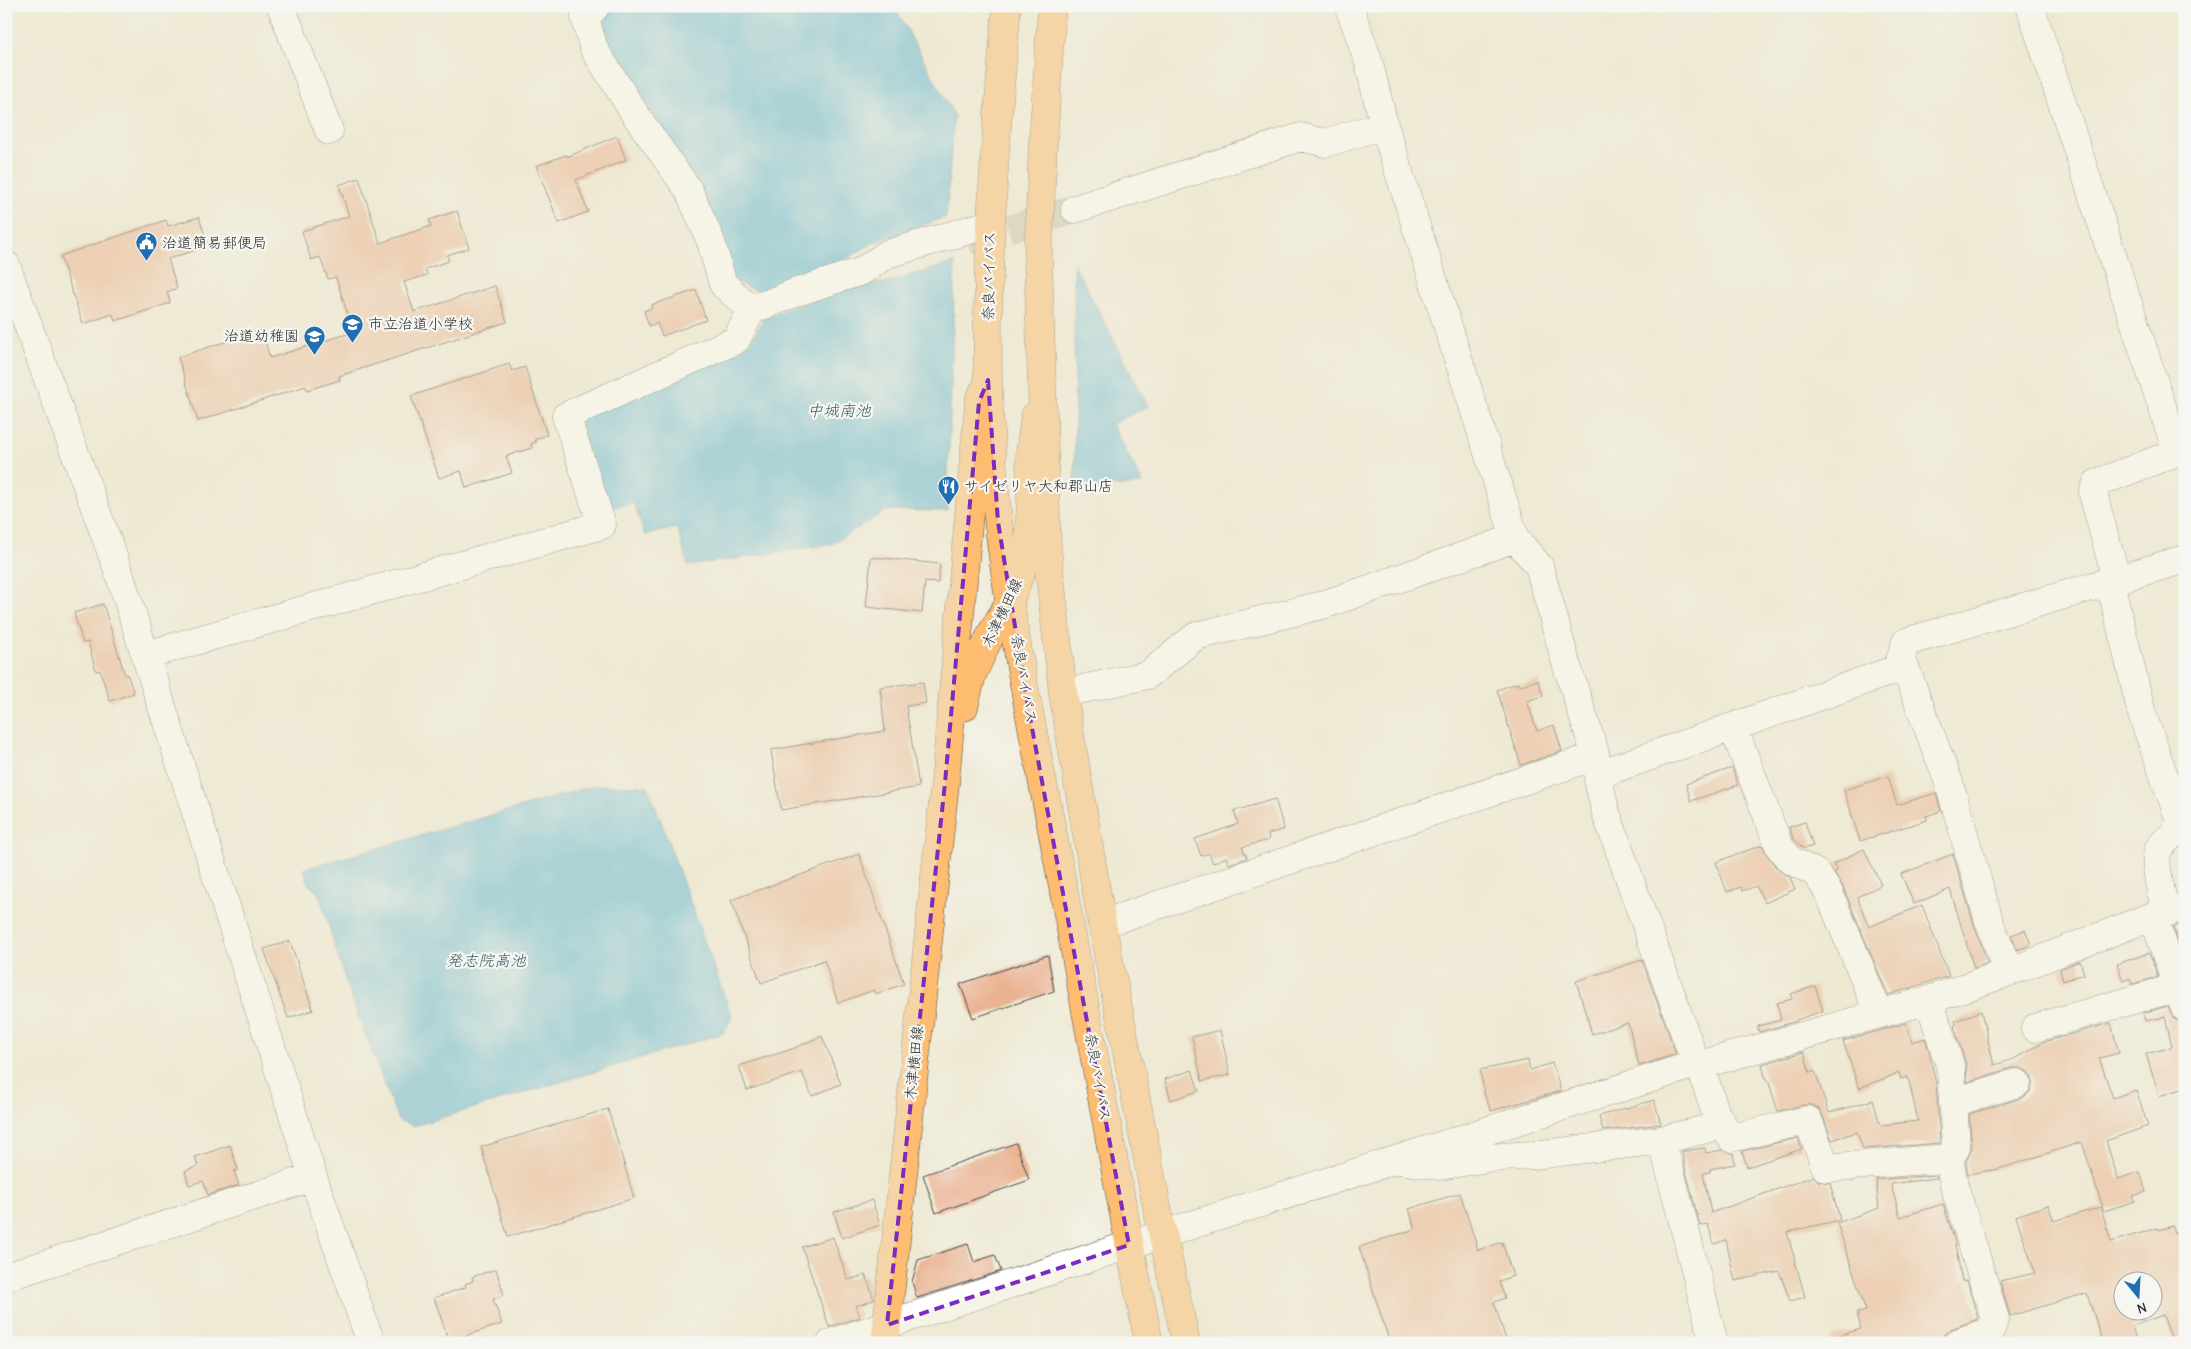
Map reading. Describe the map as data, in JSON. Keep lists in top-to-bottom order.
{
  "streets": {
    "main road": ["奈良バイパス", "木津横田線"]
  },
  "crossings": [
    ["奈良バイパス", "木津横田線"]
  ],
  "water": ["中城南池", "発志院高池"],
  "places": {
    "public building": ["治道簡易郵便局"],
    "school or university": ["市立治道小学校", "治道幼稚園"],
    "restaurant": ["サイゼリヤ大和郡山店"]
  },
  "north": "bottom"
}
